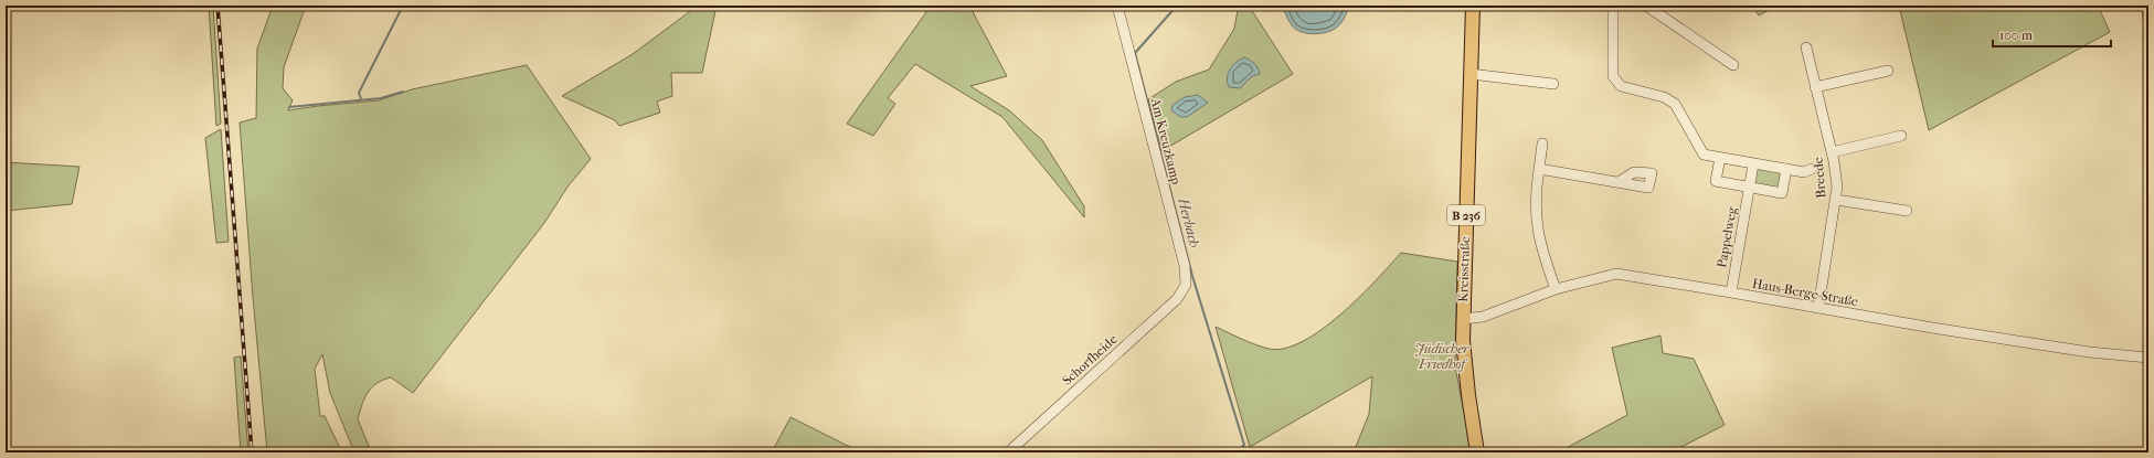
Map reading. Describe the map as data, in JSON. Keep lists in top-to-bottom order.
{
  "streets": {
    "main road": ["B 236", "Kreisstraße"],
    "street": [
      "Am Kreuzkamp",
      "Breede",
      "Pappelweg",
      "Haus-Berge-Straße",
      "Schorfheide"
    ]
  },
  "crossings": [
    ["Am Kreuzkamp", "Schorfheide"],
    ["Breede", "Haus-Berge-Straße"],
    ["Pappelweg", "Haus-Berge-Straße"],
    ["Kreisstraße", "Haus-Berge-Straße"]
  ],
  "water": ["Herbach"],
  "parks": ["Jüdischer Friedhof"],
  "scale_bar": "100 m"
}
